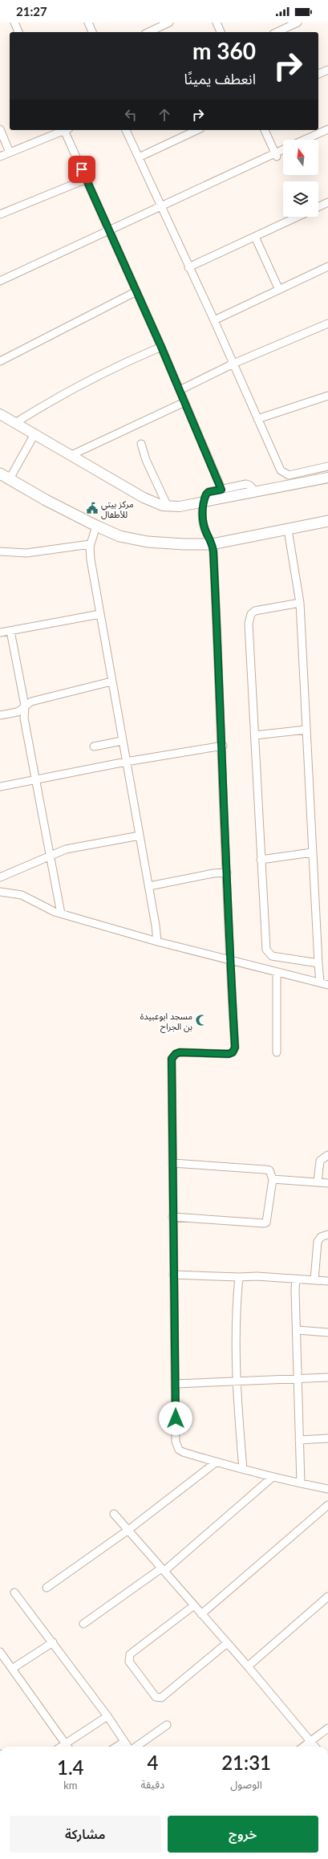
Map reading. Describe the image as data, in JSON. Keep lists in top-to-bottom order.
{
  "places": {
    "public building": ["مركز بيتي للأطفال"],
    "mosque": ["مسجد ابوعبيدة بن الجراح"]
  },
  "north": "top",
  "page": {
    "status": "21:27",
    "turn": ["360 m", "انعطف يمينًا"],
    "eta": [
      "21:31",
      "الوصول",
      "4",
      "دقيقة",
      "1.4",
      "km"
    ],
    "buttons": ["خروج", "مشاركة"]
  }
}
